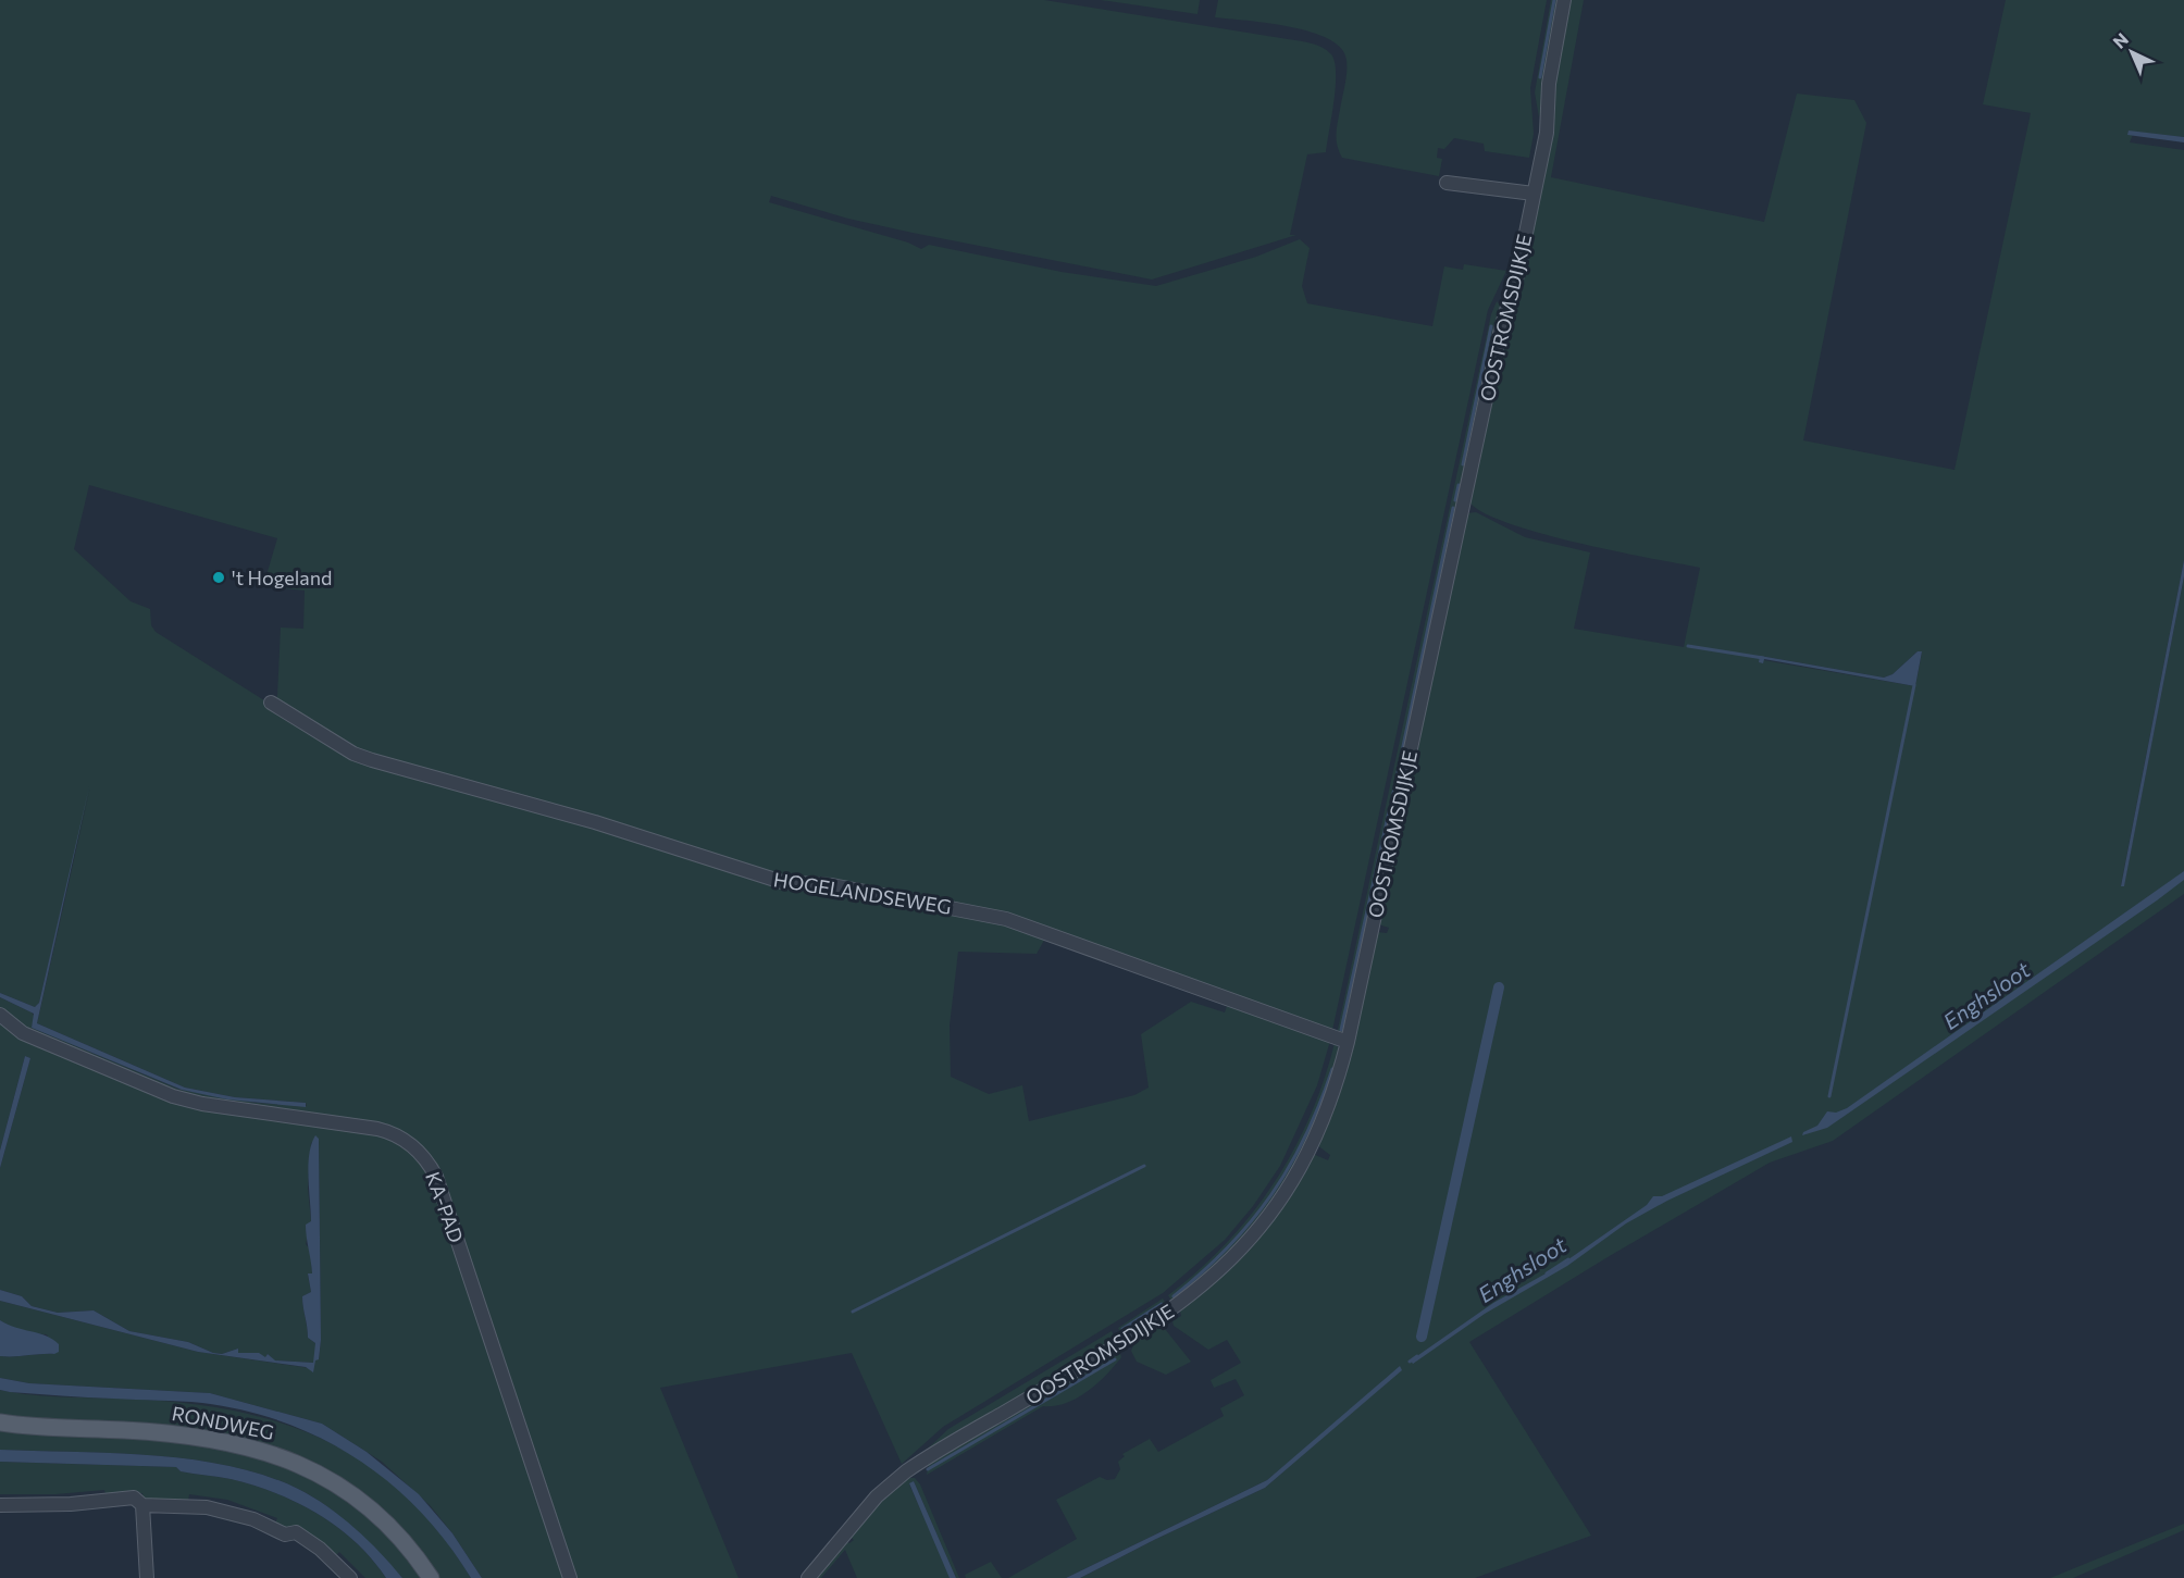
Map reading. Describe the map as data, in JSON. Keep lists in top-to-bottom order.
{
  "streets": {
    "main road": ["RONDWEG"],
    "street": ["OOSTROMSDIJKJE", "HOGELANDSEWEG", "KA-PAD"]
  },
  "crossings": [
    ["OOSTROMSDIJKJE", "HOGELANDSEWEG"]
  ],
  "water": ["Enghsloot"],
  "places": ["'t Hogeland"],
  "north": "top left"
}
